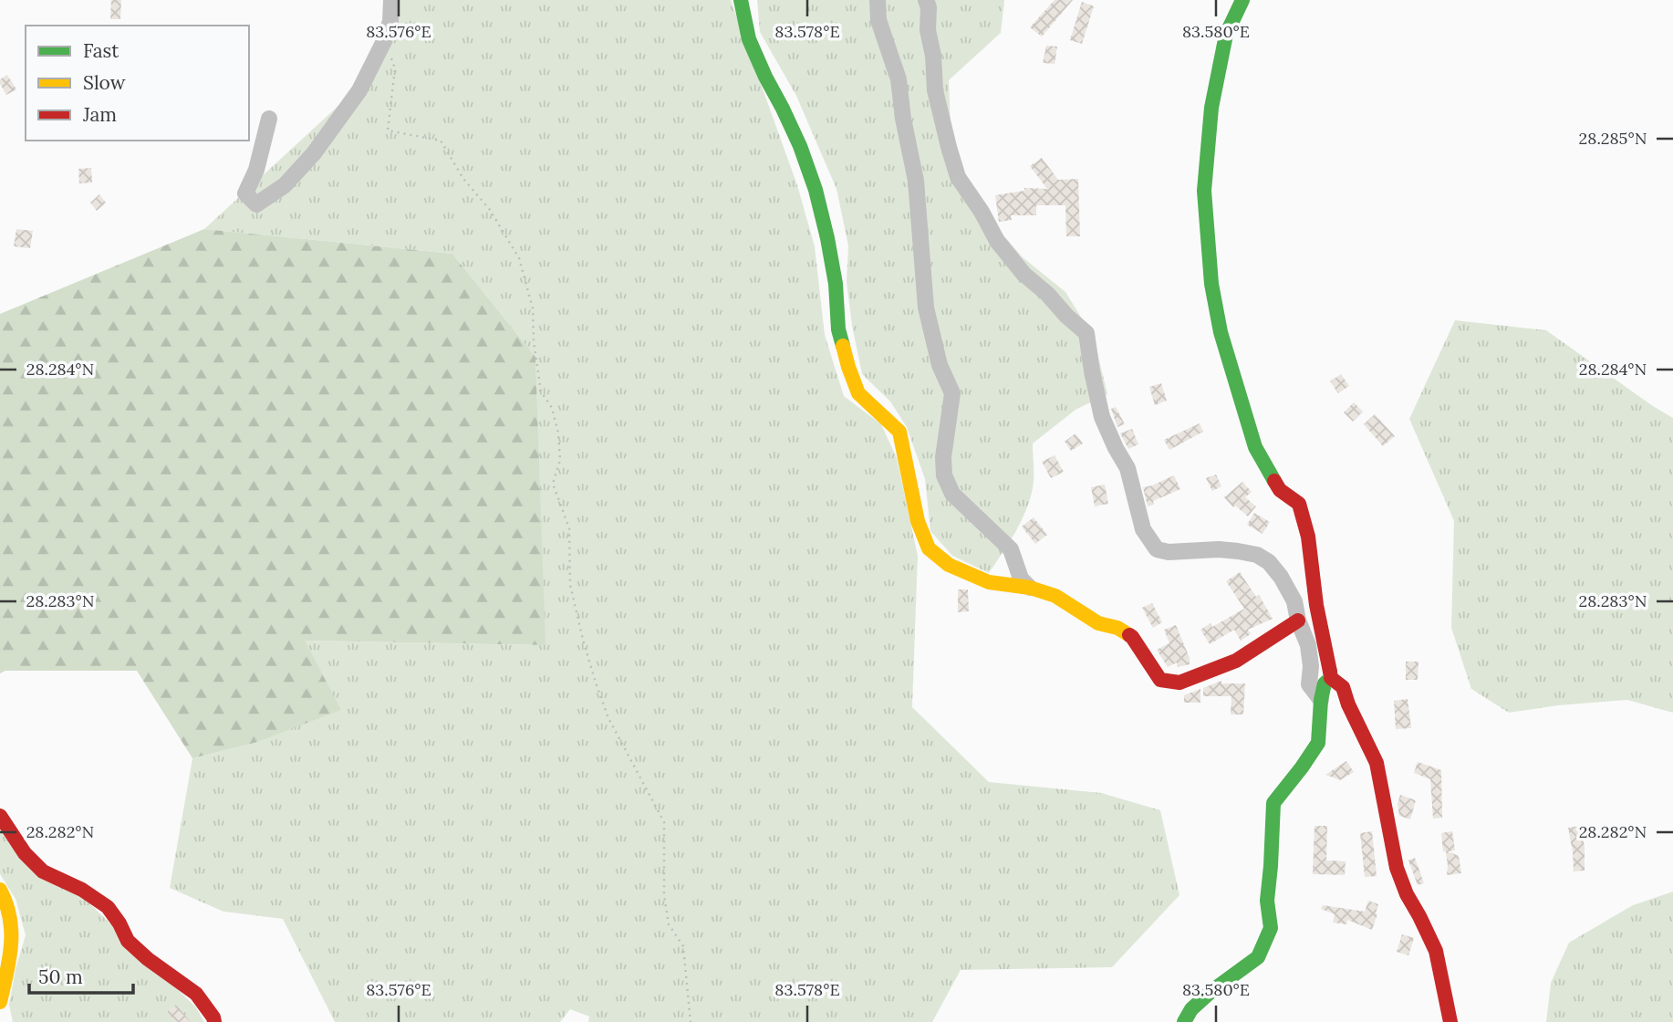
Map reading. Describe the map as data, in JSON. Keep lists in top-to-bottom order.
{
  "legend": ["Fast", "Slow", "Jam"],
  "scale_bar": "50 m",
  "coordinates": [
    "83.576°E",
    "83.578°E",
    "83.580°E",
    "28.285°N",
    "28.284°N",
    "28.283°N",
    "28.282°N"
  ]
}
